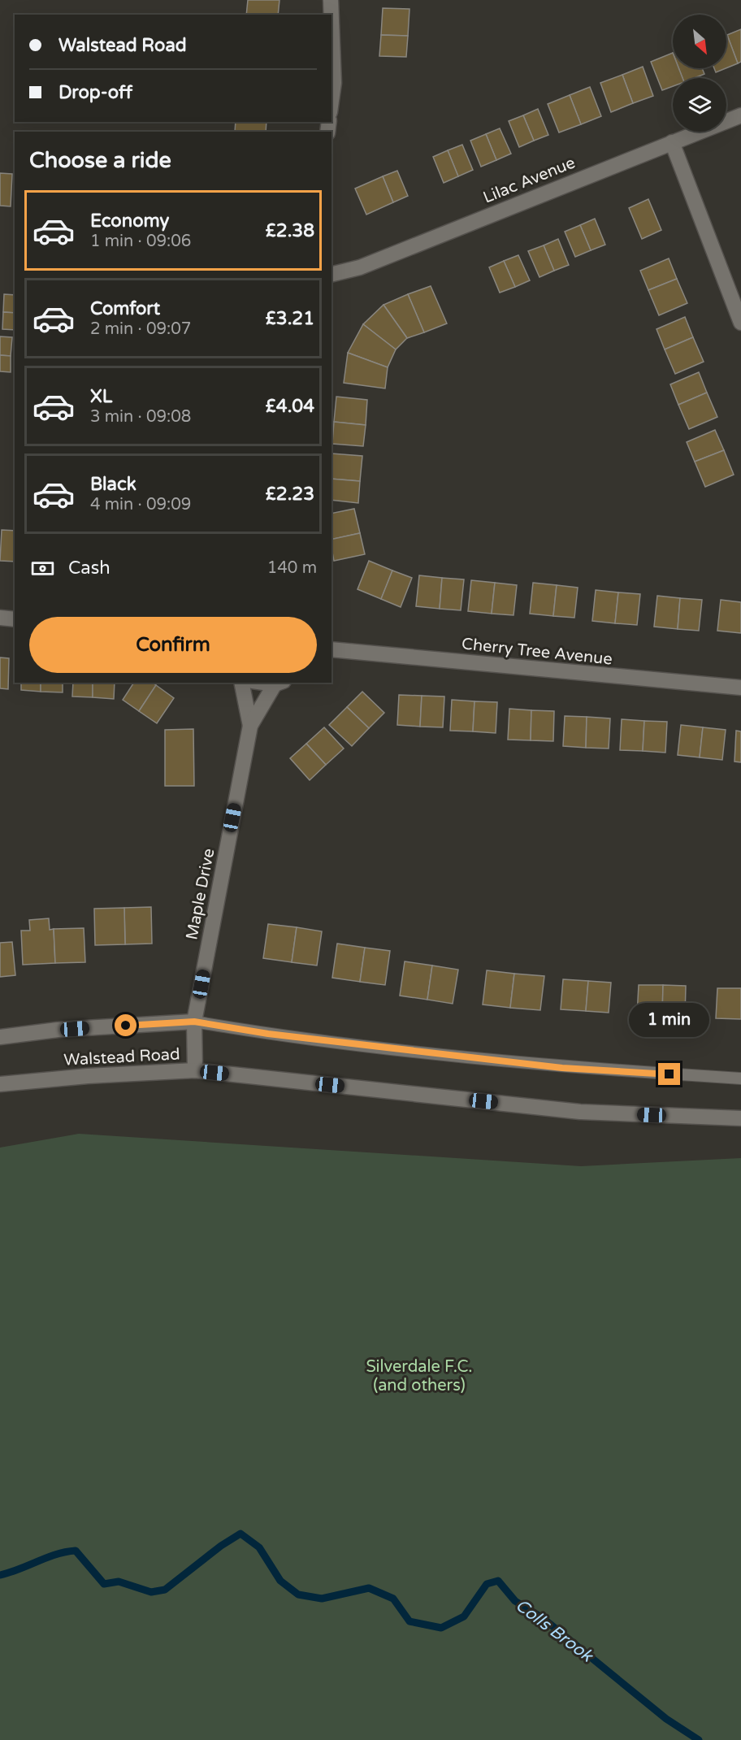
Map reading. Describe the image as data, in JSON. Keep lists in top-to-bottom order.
{
  "streets": {
    "street": [
      "Lilac Avenue",
      "Cherry Tree Avenue",
      "Maple Drive",
      "Walstead Road"
    ]
  },
  "crossings": [
    ["Maple Drive", "Walstead Road"]
  ],
  "water": ["Colls Brook"],
  "parks": ["Silverdale F.C. (and others)"],
  "north": "bottom right",
  "page": {
    "banner": ["Walstead Road", "Drop-off"],
    "heading": "Choose a ride",
    "list": [
      {
        "name": "Economy",
        "note": "1 min · 09:06",
        "value": "£2.38"
      },
      {
        "name": "Comfort",
        "note": "2 min · 09:07",
        "value": "£3.21"
      },
      {
        "name": "XL",
        "note": "3 min · 09:08",
        "value": "£4.04"
      },
      {
        "name": "Black",
        "note": "4 min · 09:09",
        "value": "£2.23"
      }
    ],
    "pay": ["Cash", "140 m"],
    "buttons": "Confirm",
    "bubble": "1 min"
  }
}
